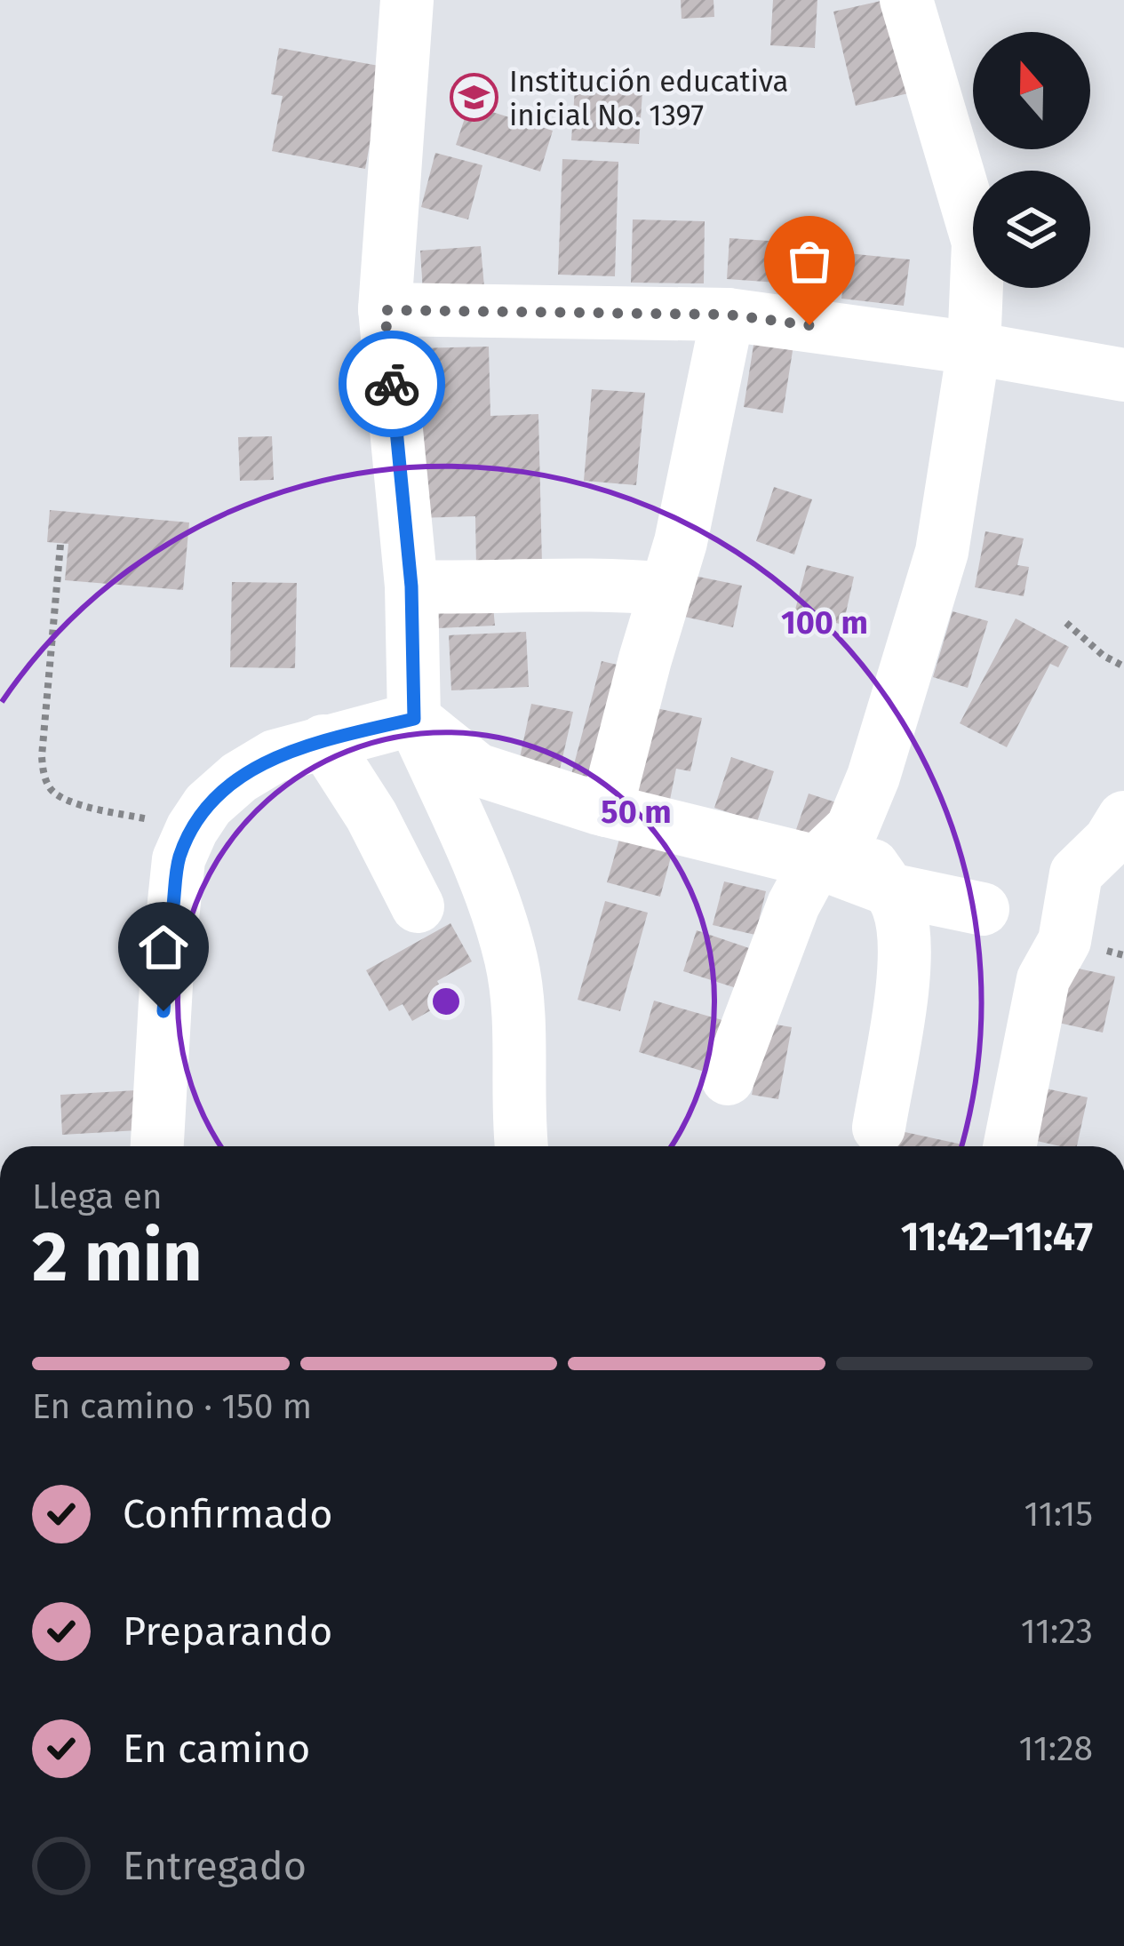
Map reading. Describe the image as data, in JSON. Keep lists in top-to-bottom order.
{
  "places": {
    "school or university": ["Institución educativa inicial No. 1397"]
  },
  "north": "top",
  "page": {
    "heading": ["2 min", "Llega en", "11:42–11:47"],
    "bar": "En camino · 150 m",
    "list": [
      ["Confirmado", "11:15"],
      ["Preparando", "11:23"],
      ["En camino", "11:28"],
      "Entregado"
    ]
  },
  "rings": ["100 m", "50 m"]
}
